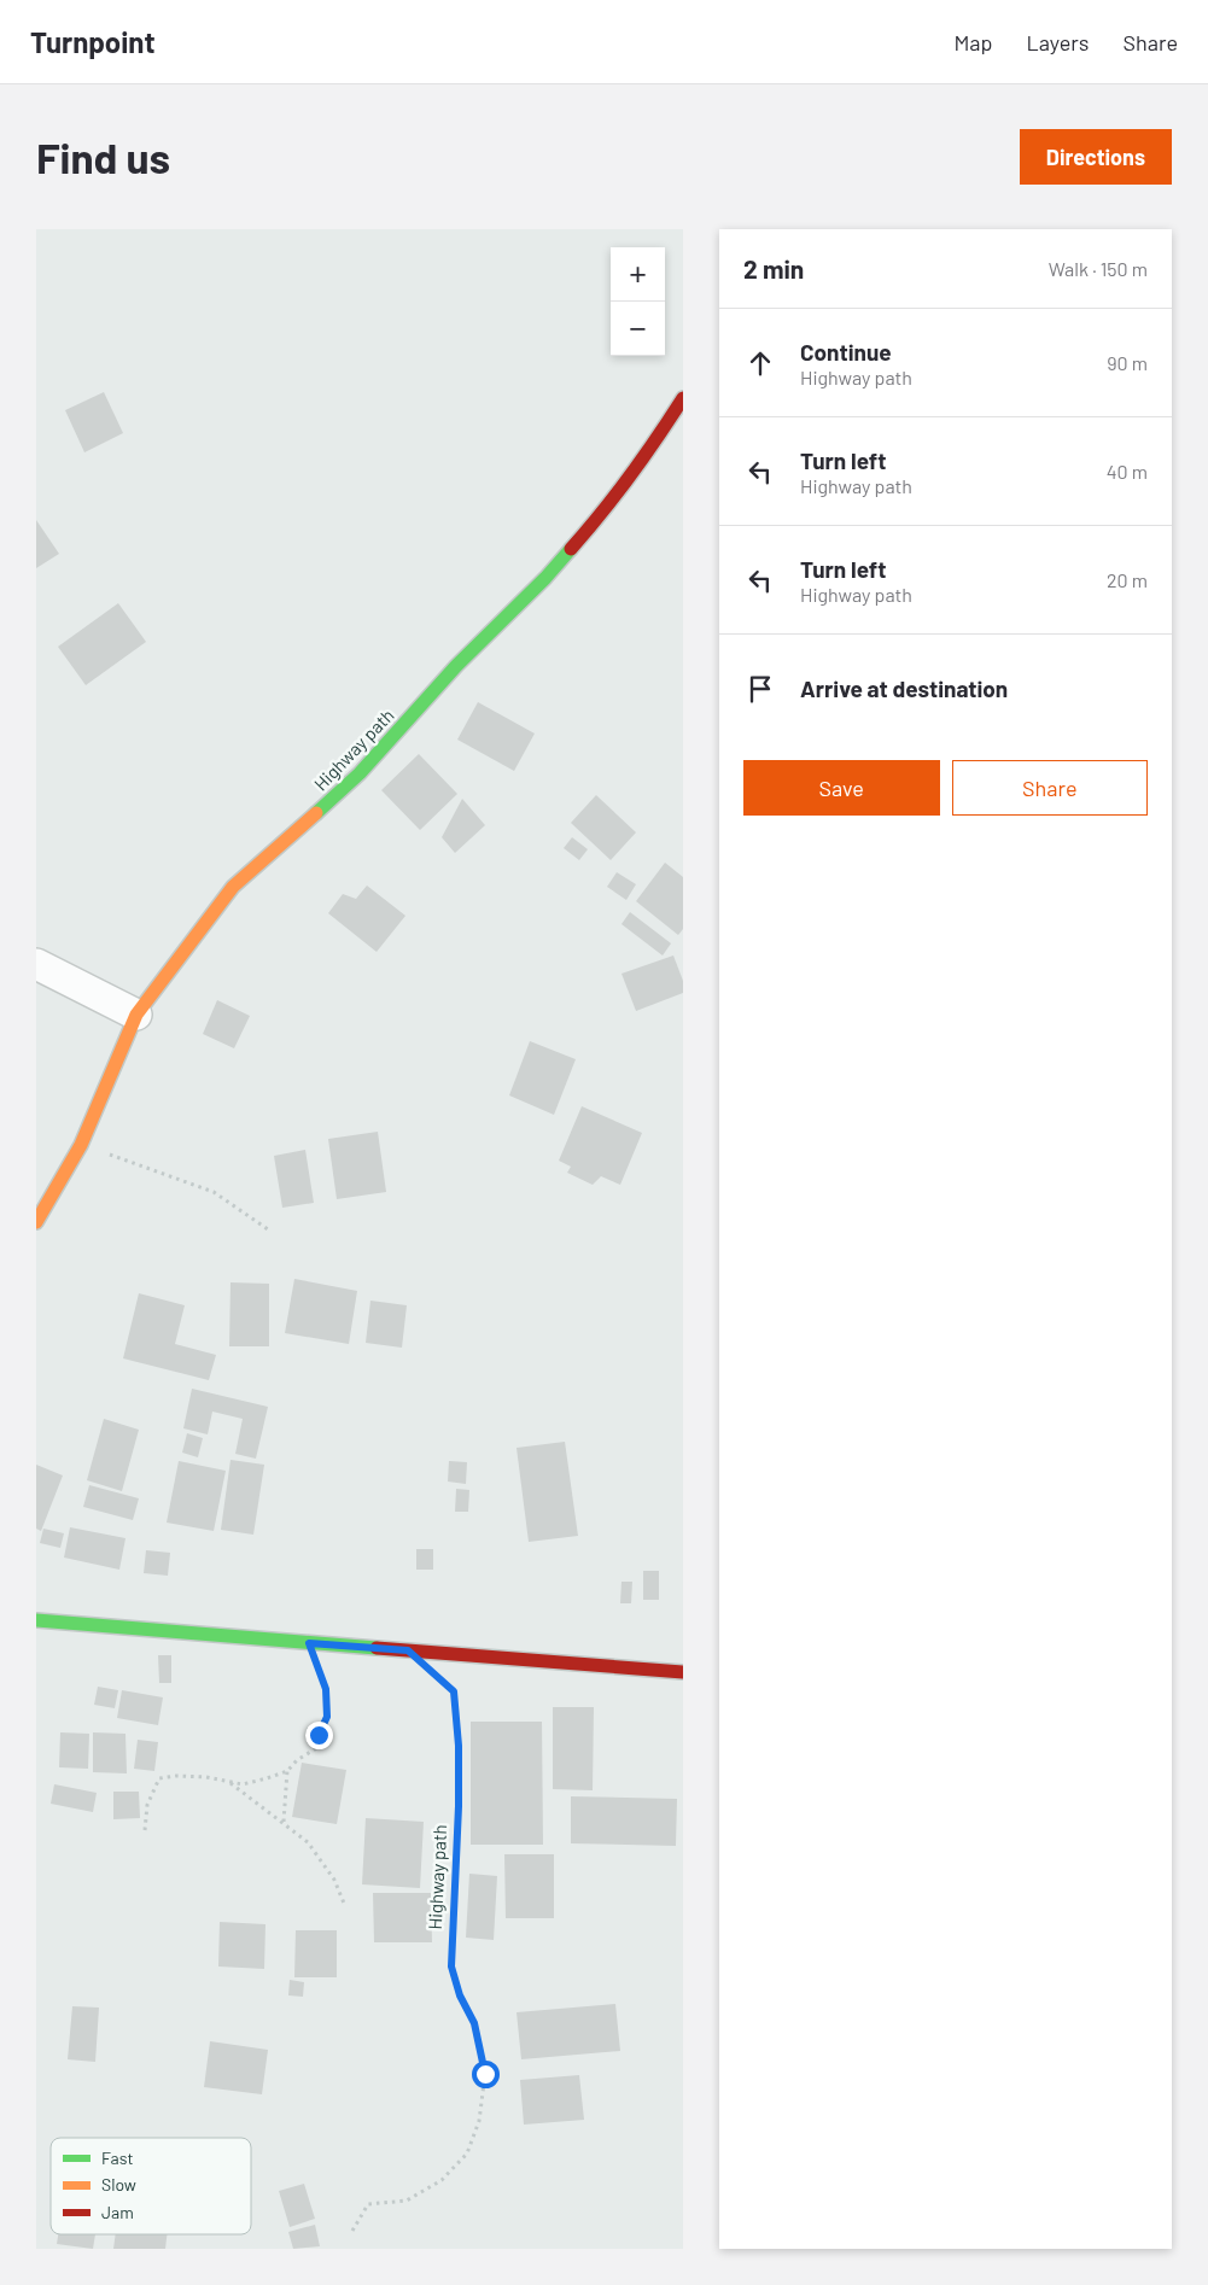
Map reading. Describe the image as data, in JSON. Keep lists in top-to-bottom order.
{
  "streets": {
    "street": ["Highway path"]
  },
  "legend": ["Fast", "Slow", "Jam"],
  "page": {
    "header": "Turnpoint",
    "nav": ["Map", "Layers", "Share"],
    "buttons": [
      "Directions",
      ["Save", "Share"]
    ],
    "title": "Find us",
    "heading": ["2 min", "Walk · 150 m"],
    "map_buttons": ["+", "−"],
    "list": [
      ["Continue", "Highway path", "90 m"],
      ["Turn left", "Highway path", "40 m"],
      ["Turn left", "Highway path", "20 m"],
      "Arrive at destination"
    ]
  }
}
